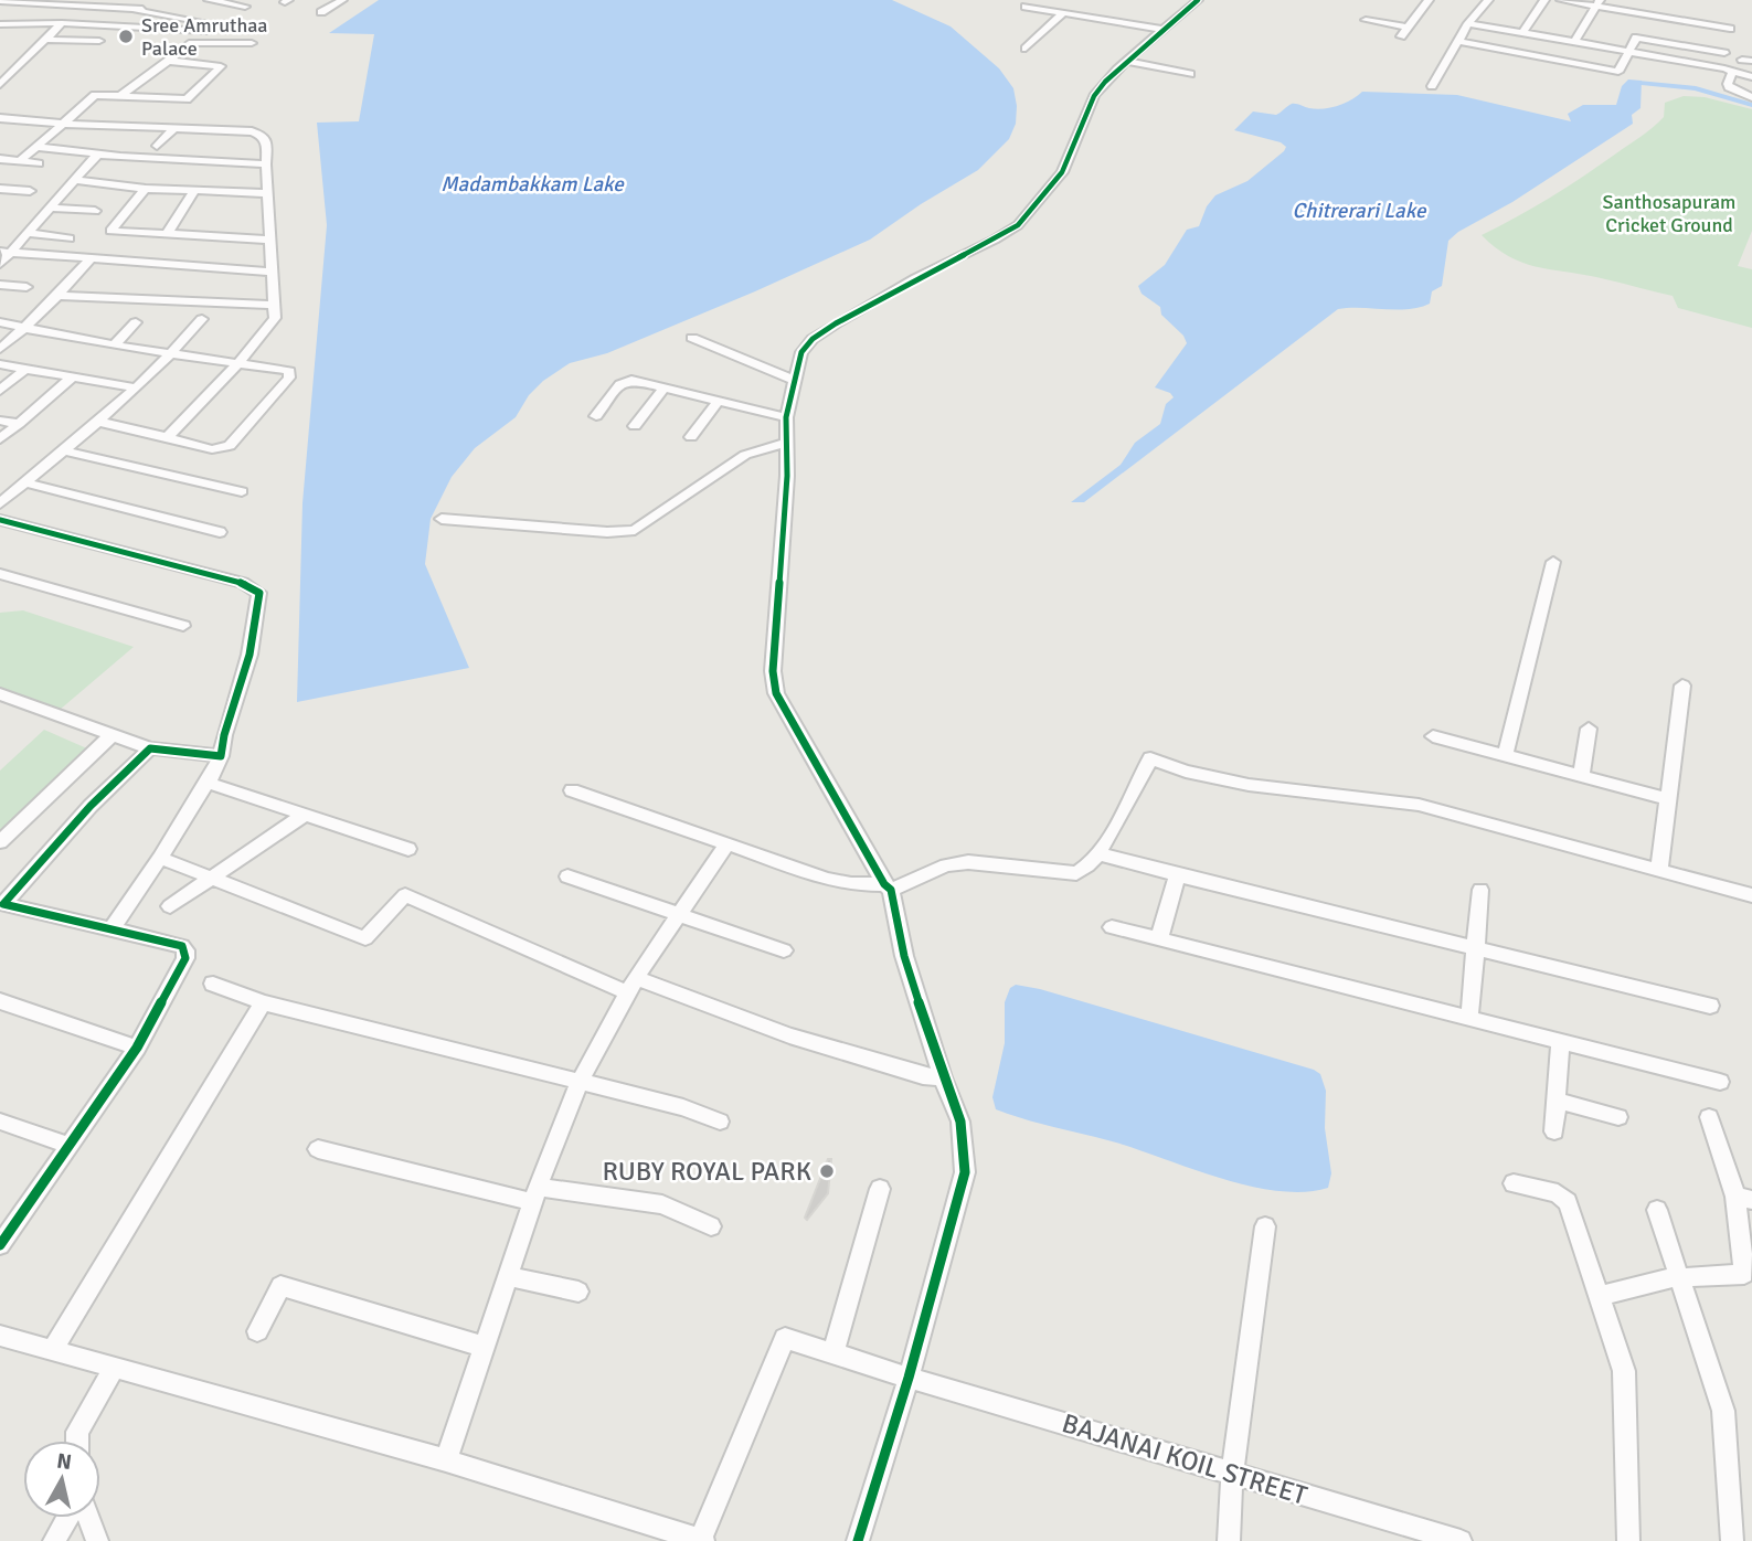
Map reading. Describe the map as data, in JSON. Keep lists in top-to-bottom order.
{
  "streets": {
    "street": ["BAJANAI KOIL STREET"]
  },
  "water": ["Madambakkam Lake", "Chitrerari Lake"],
  "parks": ["Santhosapuram Cricket Ground"],
  "places": ["Sree Amruthaa Palace", "RUBY ROYAL PARK"],
  "north": "top"
}
